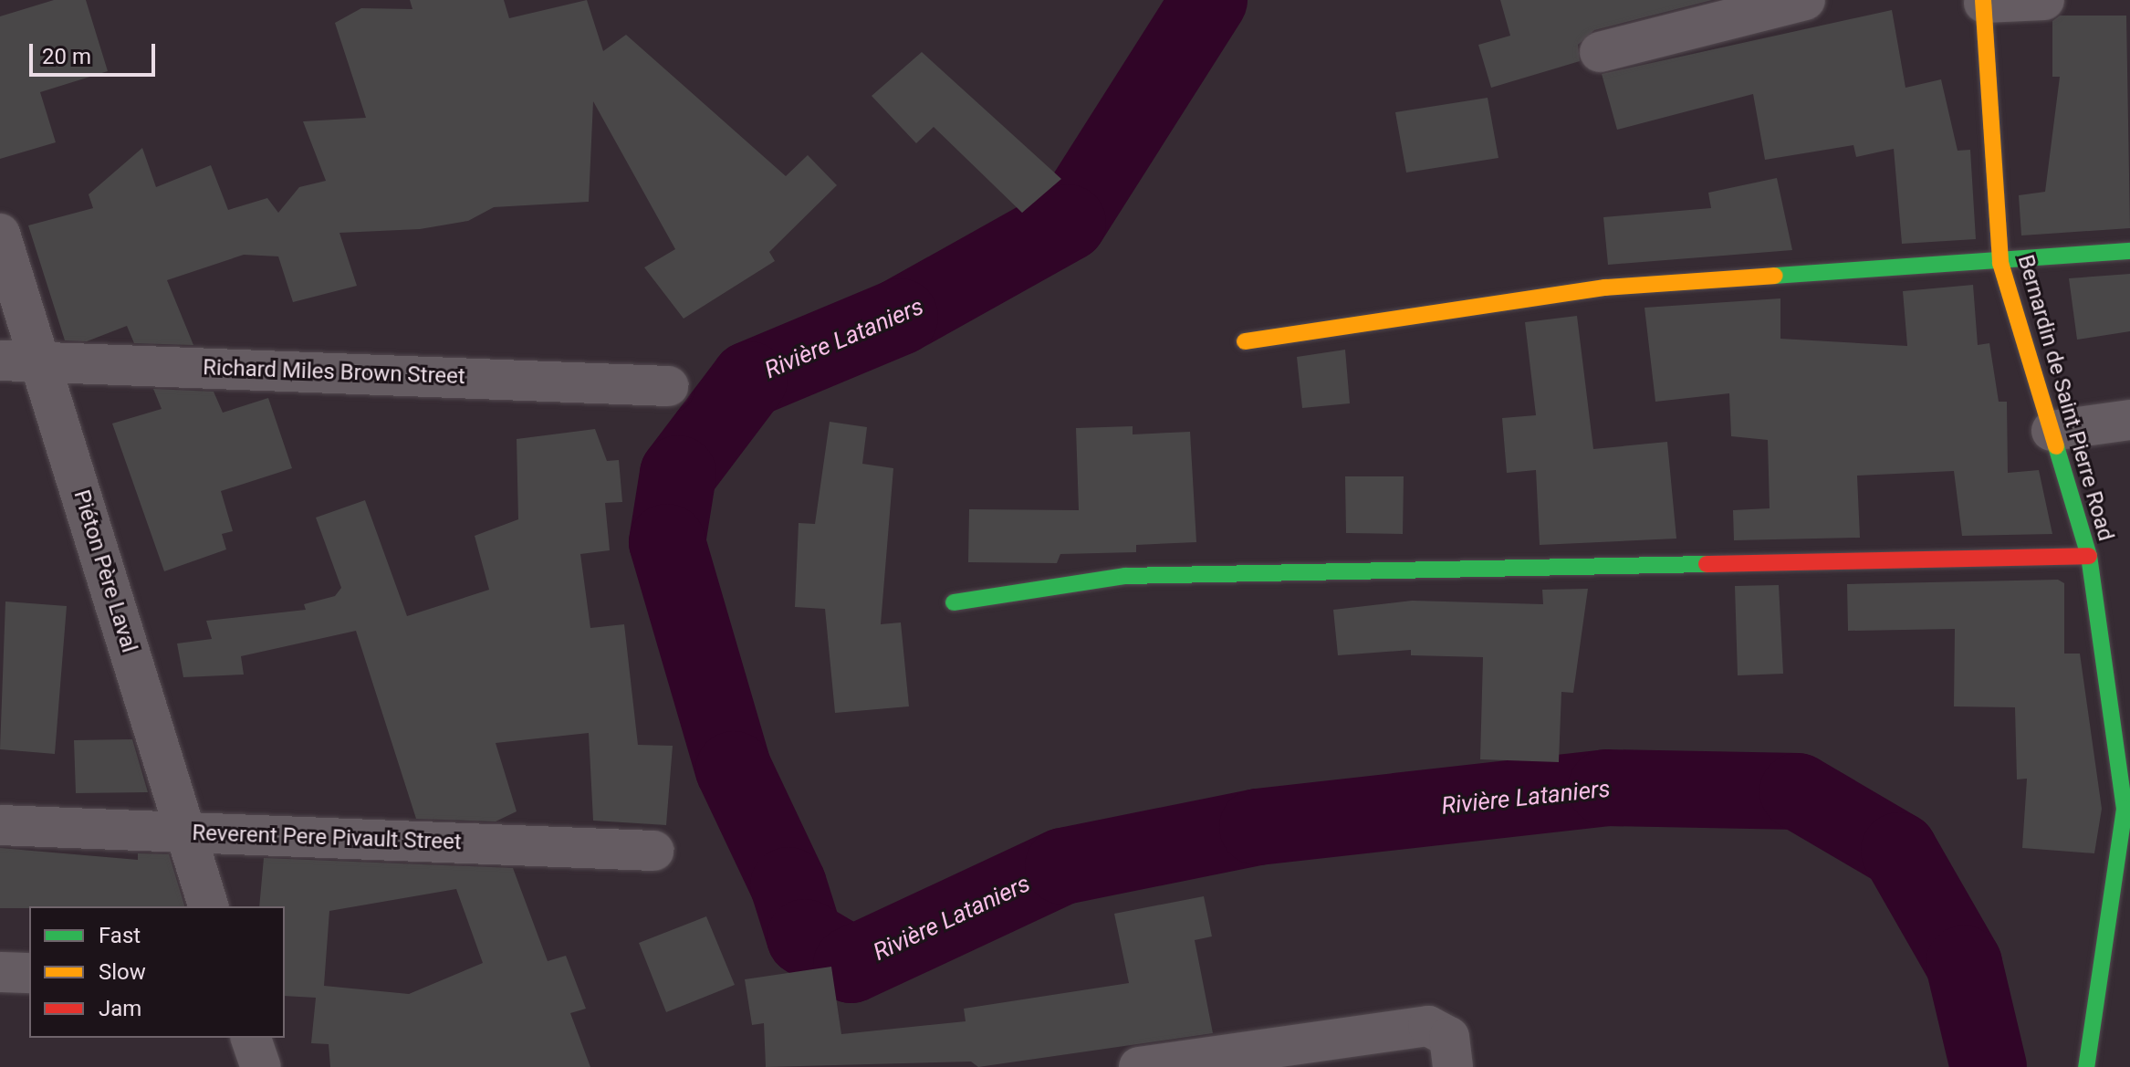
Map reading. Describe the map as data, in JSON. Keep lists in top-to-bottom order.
{
  "streets": {
    "street": [
      "Richard Miles Brown Street",
      "Bernardin de Saint Pierre Road",
      "Piéton Père Laval",
      "Reverent Pere Pivault Street"
    ]
  },
  "crossings": [
    ["Richard Miles Brown Street", "Piéton Père Laval"],
    ["Piéton Père Laval", "Reverent Pere Pivault Street"]
  ],
  "water": ["Rivière Lataniers"],
  "legend": ["Fast", "Slow", "Jam"],
  "scale_bar": "20 m"
}
